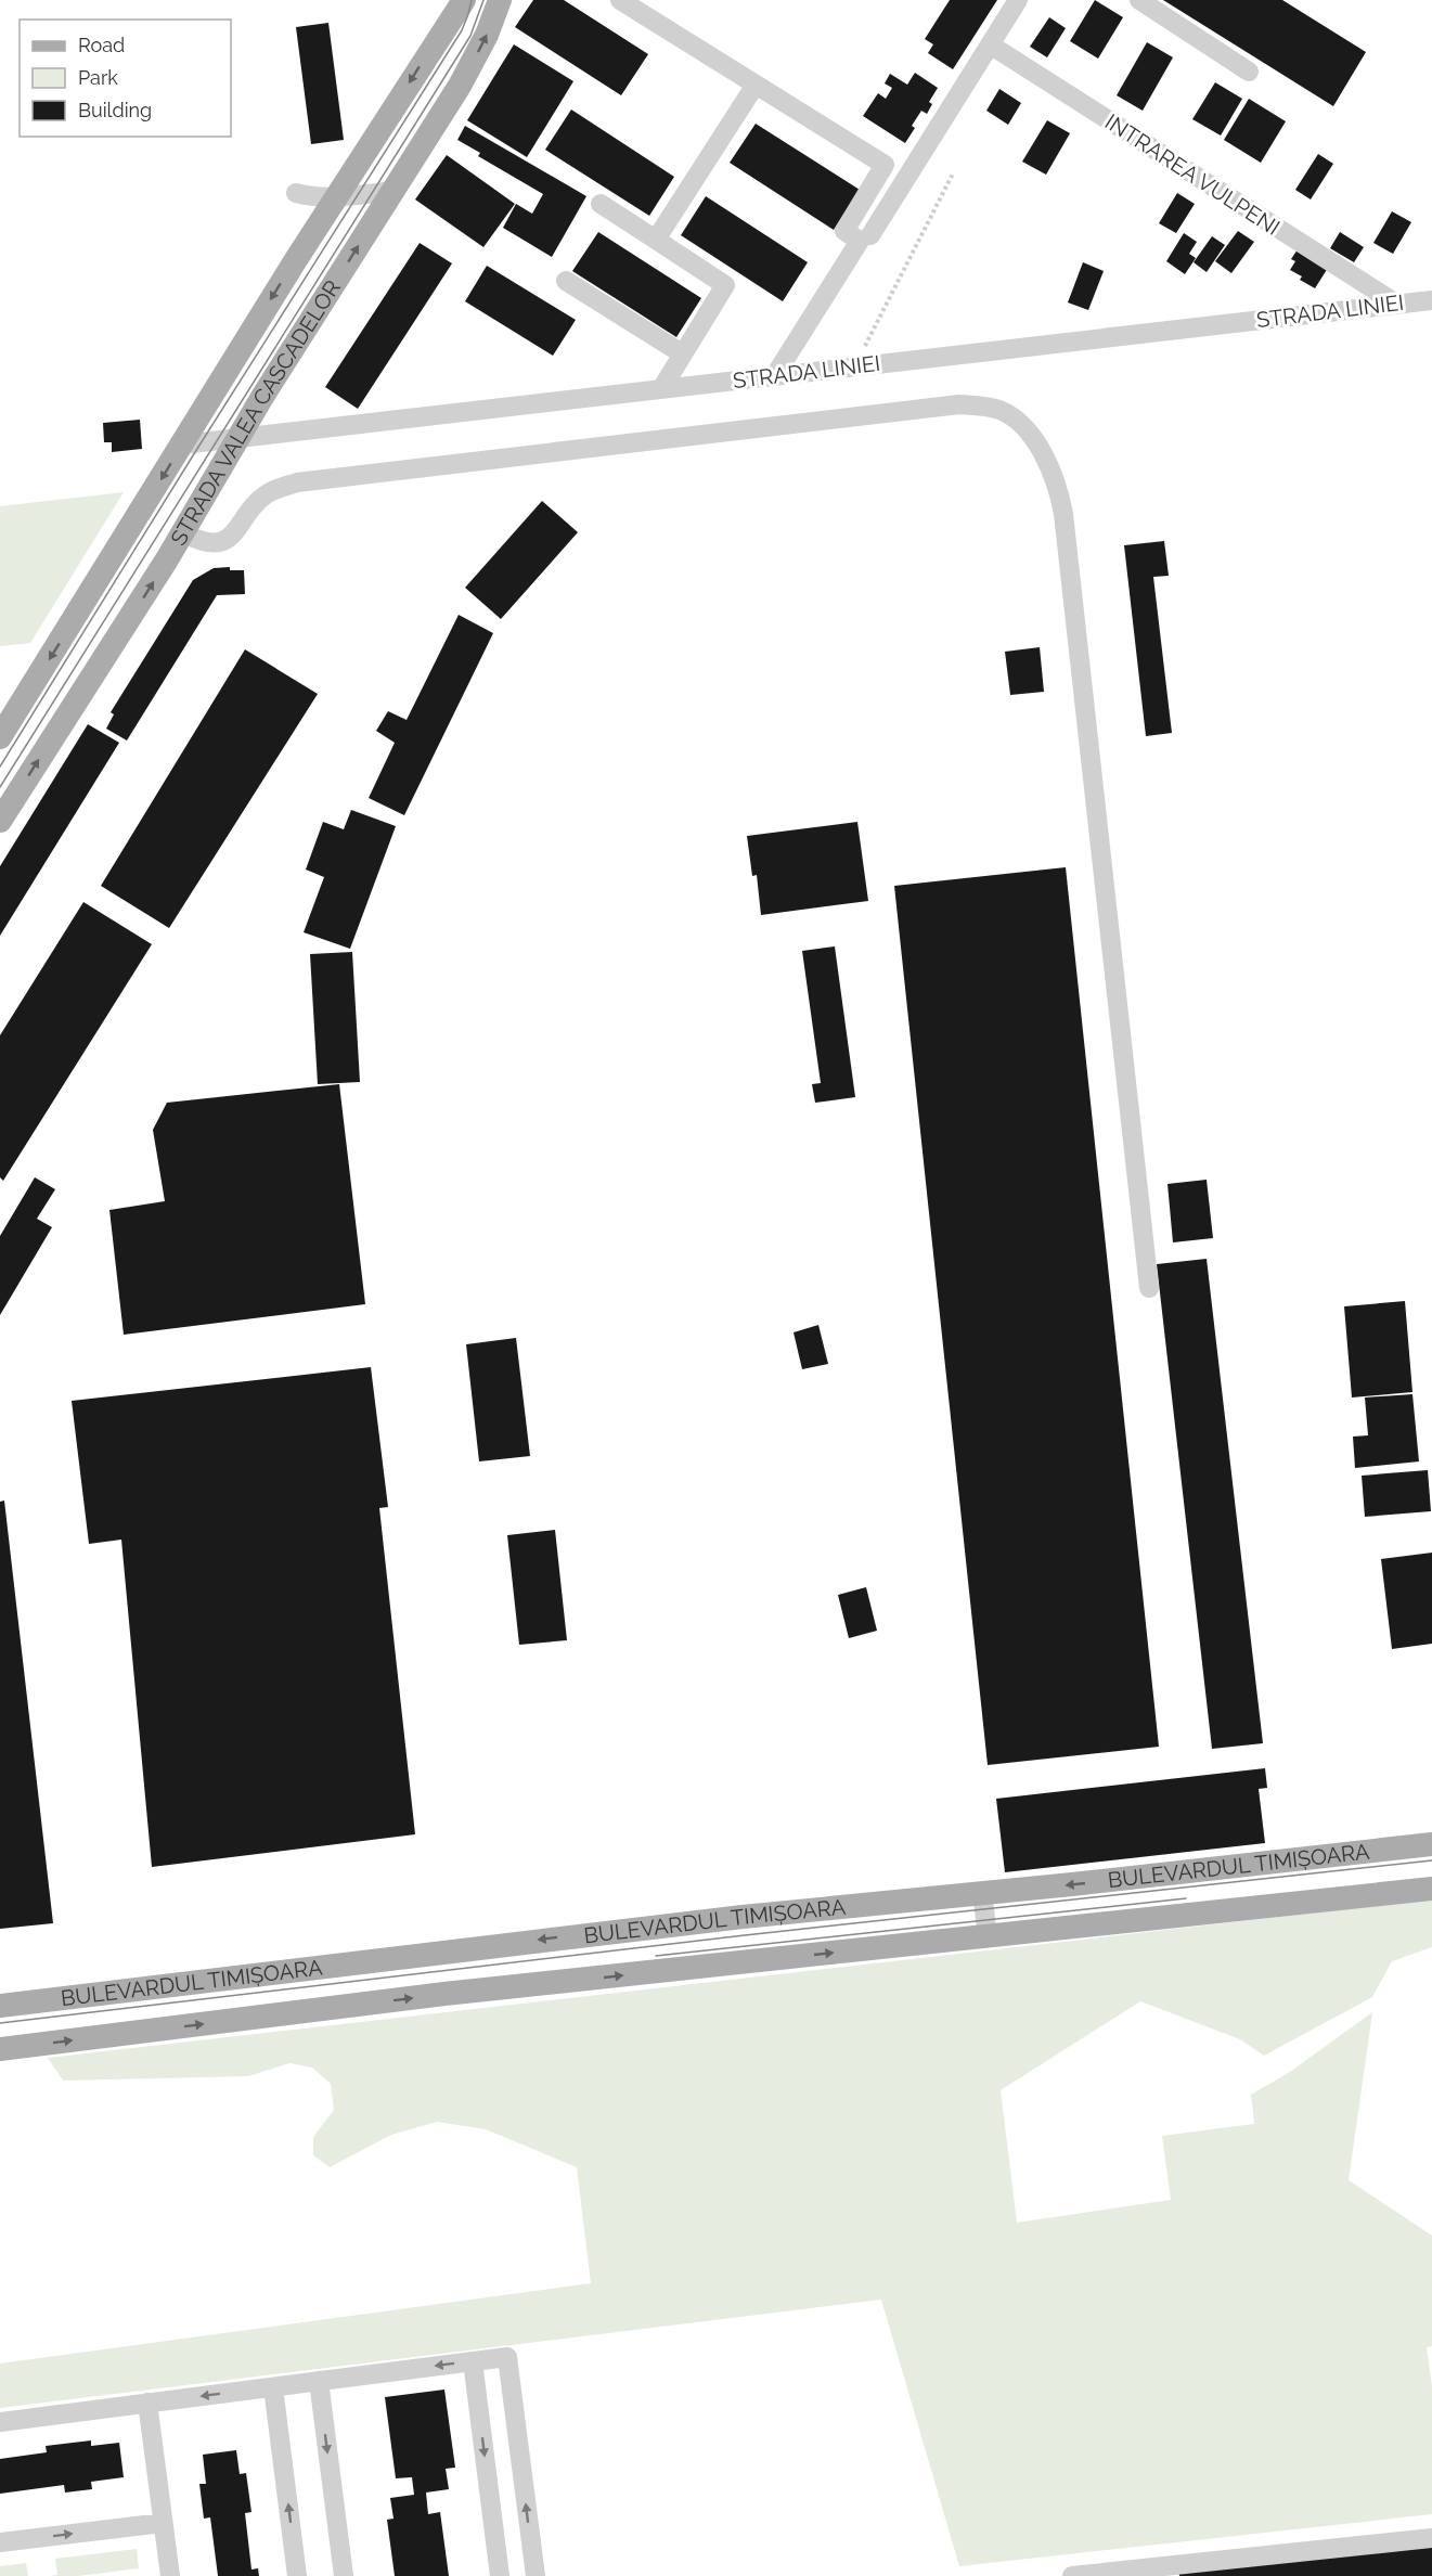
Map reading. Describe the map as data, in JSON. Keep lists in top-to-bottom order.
{
  "streets": {
    "main road": ["STRADA VALEA CASCADELOR", "BULEVARDUL TIMIȘOARA"],
    "street": ["INTRAREA VULPENI", "STRADA LINIEI"]
  },
  "crossings": [
    ["INTRAREA VULPENI", "STRADA LINIEI"],
    ["STRADA LINIEI", "STRADA VALEA CASCADELOR"]
  ],
  "legend": ["Road", "Park", "Building"]
}
